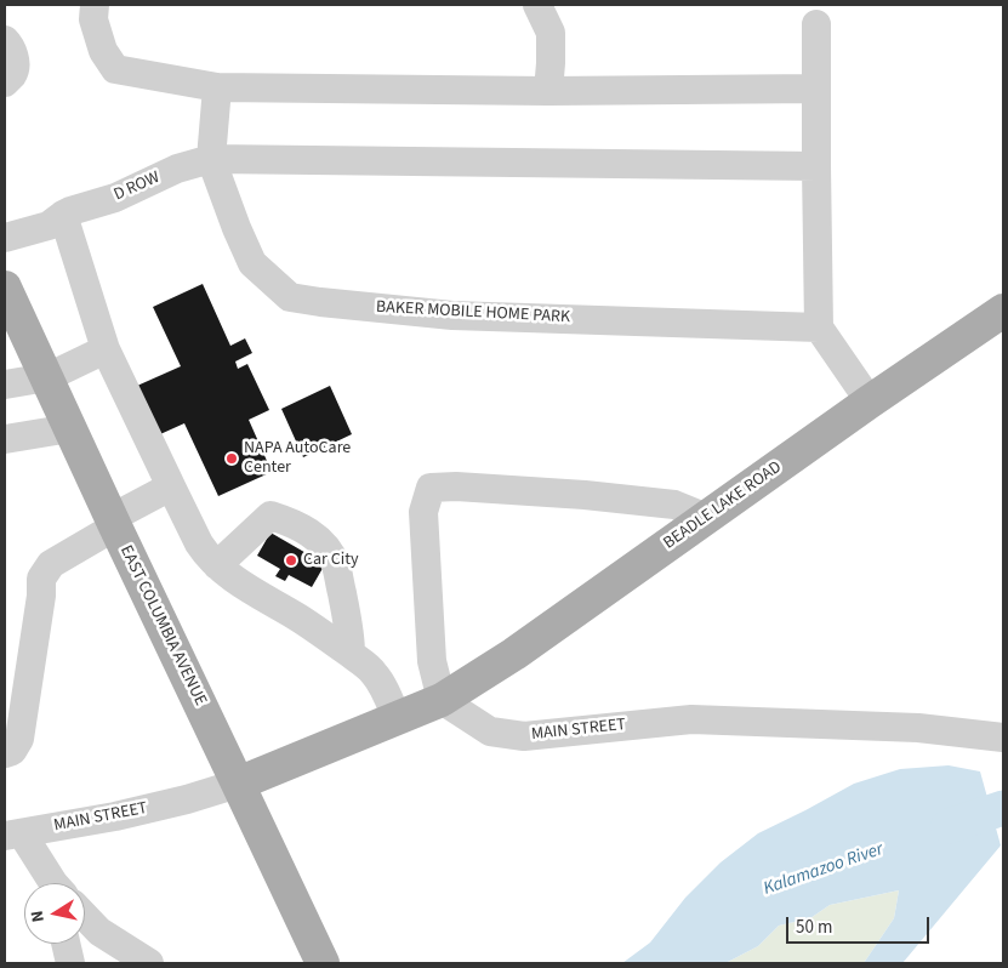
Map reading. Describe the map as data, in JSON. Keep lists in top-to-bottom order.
{
  "streets": {
    "main road": ["BEADLE LAKE ROAD", "EAST COLUMBIA AVENUE", "MAIN STREET"],
    "street": ["D ROW", "BAKER MOBILE HOME PARK"]
  },
  "crossings": [
    ["D ROW", "BAKER MOBILE HOME PARK"],
    ["BEADLE LAKE ROAD", "MAIN STREET"],
    ["EAST COLUMBIA AVENUE", "MAIN STREET"]
  ],
  "water": ["Kalamazoo River"],
  "places": ["NAPA AutoCare Center", "Car City"],
  "scale_bar": "50 m",
  "north": "left"
}
